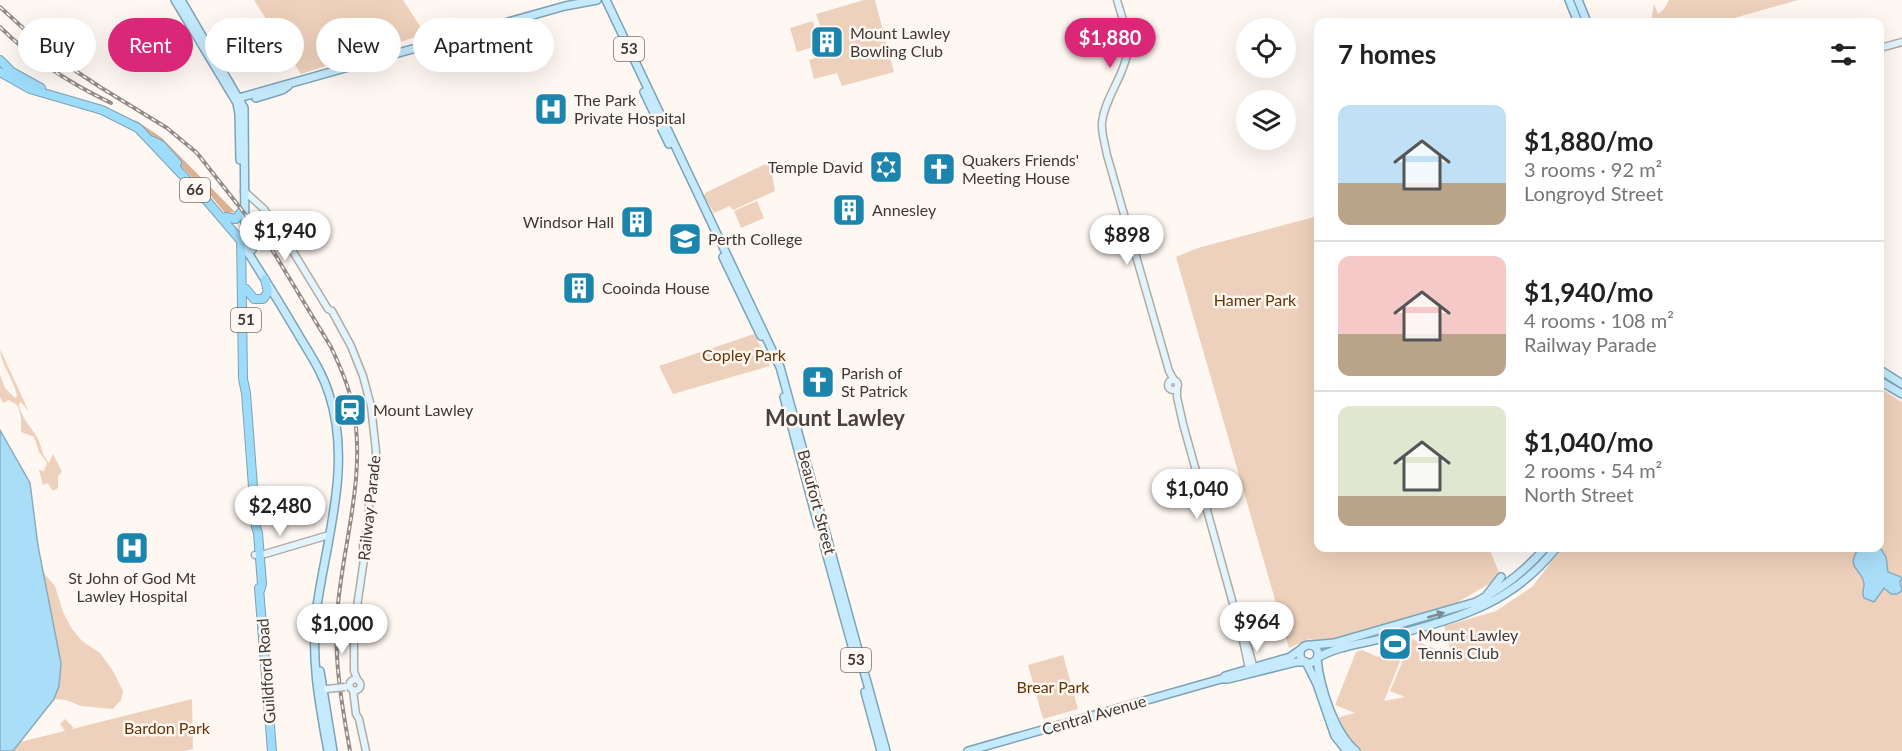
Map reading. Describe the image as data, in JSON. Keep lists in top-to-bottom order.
{
  "streets": {
    "highway": ["66", "51", "Guildford Road"],
    "main road": [
      "53",
      "Beaufort Street",
      "Railway Parade",
      "Central Avenue"
    ]
  },
  "crossings": [
    ["66", "Guildford Road"],
    ["51", "Guildford Road"],
    ["Railway Parade", "Guildford Road"]
  ],
  "districts": ["Mount Lawley"],
  "parks": [
    "Hamer Park",
    "Copley Park",
    "Brear Park",
    "Bardon Park"
  ],
  "places": {
    "building": [
      "Mount Lawley Bowling Club",
      "Annesley",
      "Windsor Hall",
      "Cooinda House"
    ],
    "hospital": ["The Park Private Hospital", "St John of God Mt Lawley Hospital"],
    "synagogue": ["Temple David"],
    "church": ["Quakers Friends' Meeting House", "Parish of St Patrick"],
    "school or university": ["Perth College"],
    "station": ["Mount Lawley"],
    "sports": ["Mount Lawley Tennis Club"]
  },
  "page": {
    "price": [
      "$1,880",
      "$1,940",
      "$898",
      "$1,040",
      "$2,480",
      "$964",
      "$1,000"
    ],
    "chip": [
      "Buy",
      "Rent",
      "Filters",
      "New",
      "Apartment"
    ],
    "heading": "7 homes",
    "list": [
      {
        "name": "$1,880/mo",
        "note": "3 rooms · 92 m² · Longroyd Street"
      },
      {
        "name": "$1,940/mo",
        "note": "4 rooms · 108 m² · Railway Parade"
      },
      {
        "name": "$1,040/mo",
        "note": "2 rooms · 54 m² · North Street"
      }
    ]
  }
}
